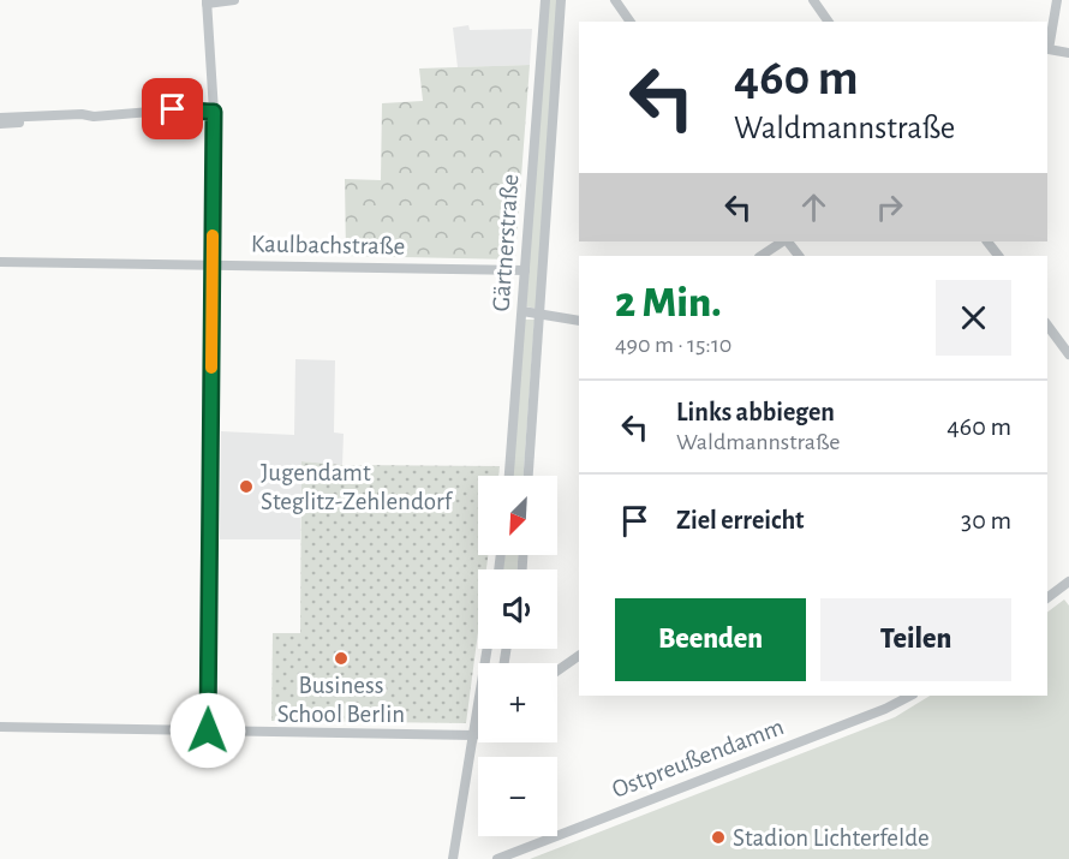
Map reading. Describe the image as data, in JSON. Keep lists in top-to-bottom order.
{
  "streets": {
    "street": ["Gärtnerstraße", "Kaulbachstraße", "Ostpreußendamm"]
  },
  "crossings": [
    ["Gärtnerstraße", "Kaulbachstraße"]
  ],
  "places": ["Jugendamt Steglitz-Zehlendorf", "Business School Berlin", "Stadion Lichterfelde"],
  "north": "bottom left",
  "page": {
    "turn": ["460 m", "Waldmannstraße"],
    "heading": ["2 Min.", "490 m · 15:10"],
    "list": [
      {
        "name": "Links abbiegen",
        "note": "Waldmannstraße",
        "value": "460 m"
      },
      {
        "name": "Ziel erreicht",
        "value": "30 m"
      }
    ],
    "map_buttons": ["+", "−"],
    "buttons": ["Beenden", "Teilen"]
  }
}
